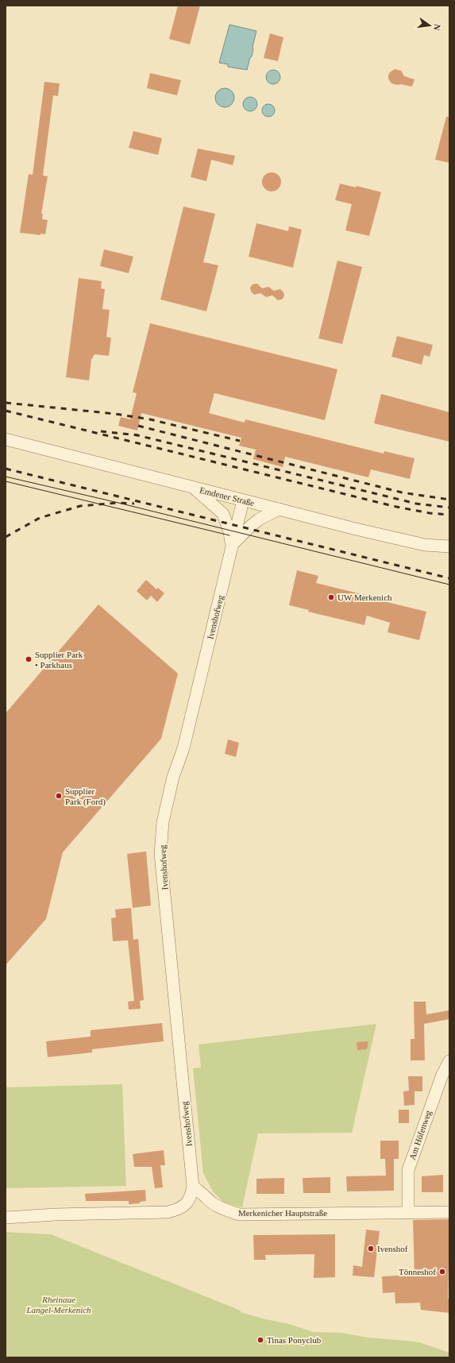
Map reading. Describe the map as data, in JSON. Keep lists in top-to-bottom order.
{
  "streets": {
    "street": [
      "Emdener Straße",
      "Ivenshofweg",
      "Am Höfenweg",
      "Merkenicher Hauptstraße"
    ]
  },
  "crossings": [
    ["Emdener Straße", "Ivenshofweg"],
    ["Ivenshofweg", "Merkenicher Hauptstraße"],
    ["Am Höfenweg", "Merkenicher Hauptstraße"]
  ],
  "parks": ["Rheinaue Langel-Merkenich"],
  "places": [
    "UW Merkenich",
    "Supplier Park • Parkhaus",
    "Supplier Park (Ford)",
    "Ivenshof",
    "Tönneshof",
    "Tinas Ponyclub"
  ],
  "north": "right"
}
